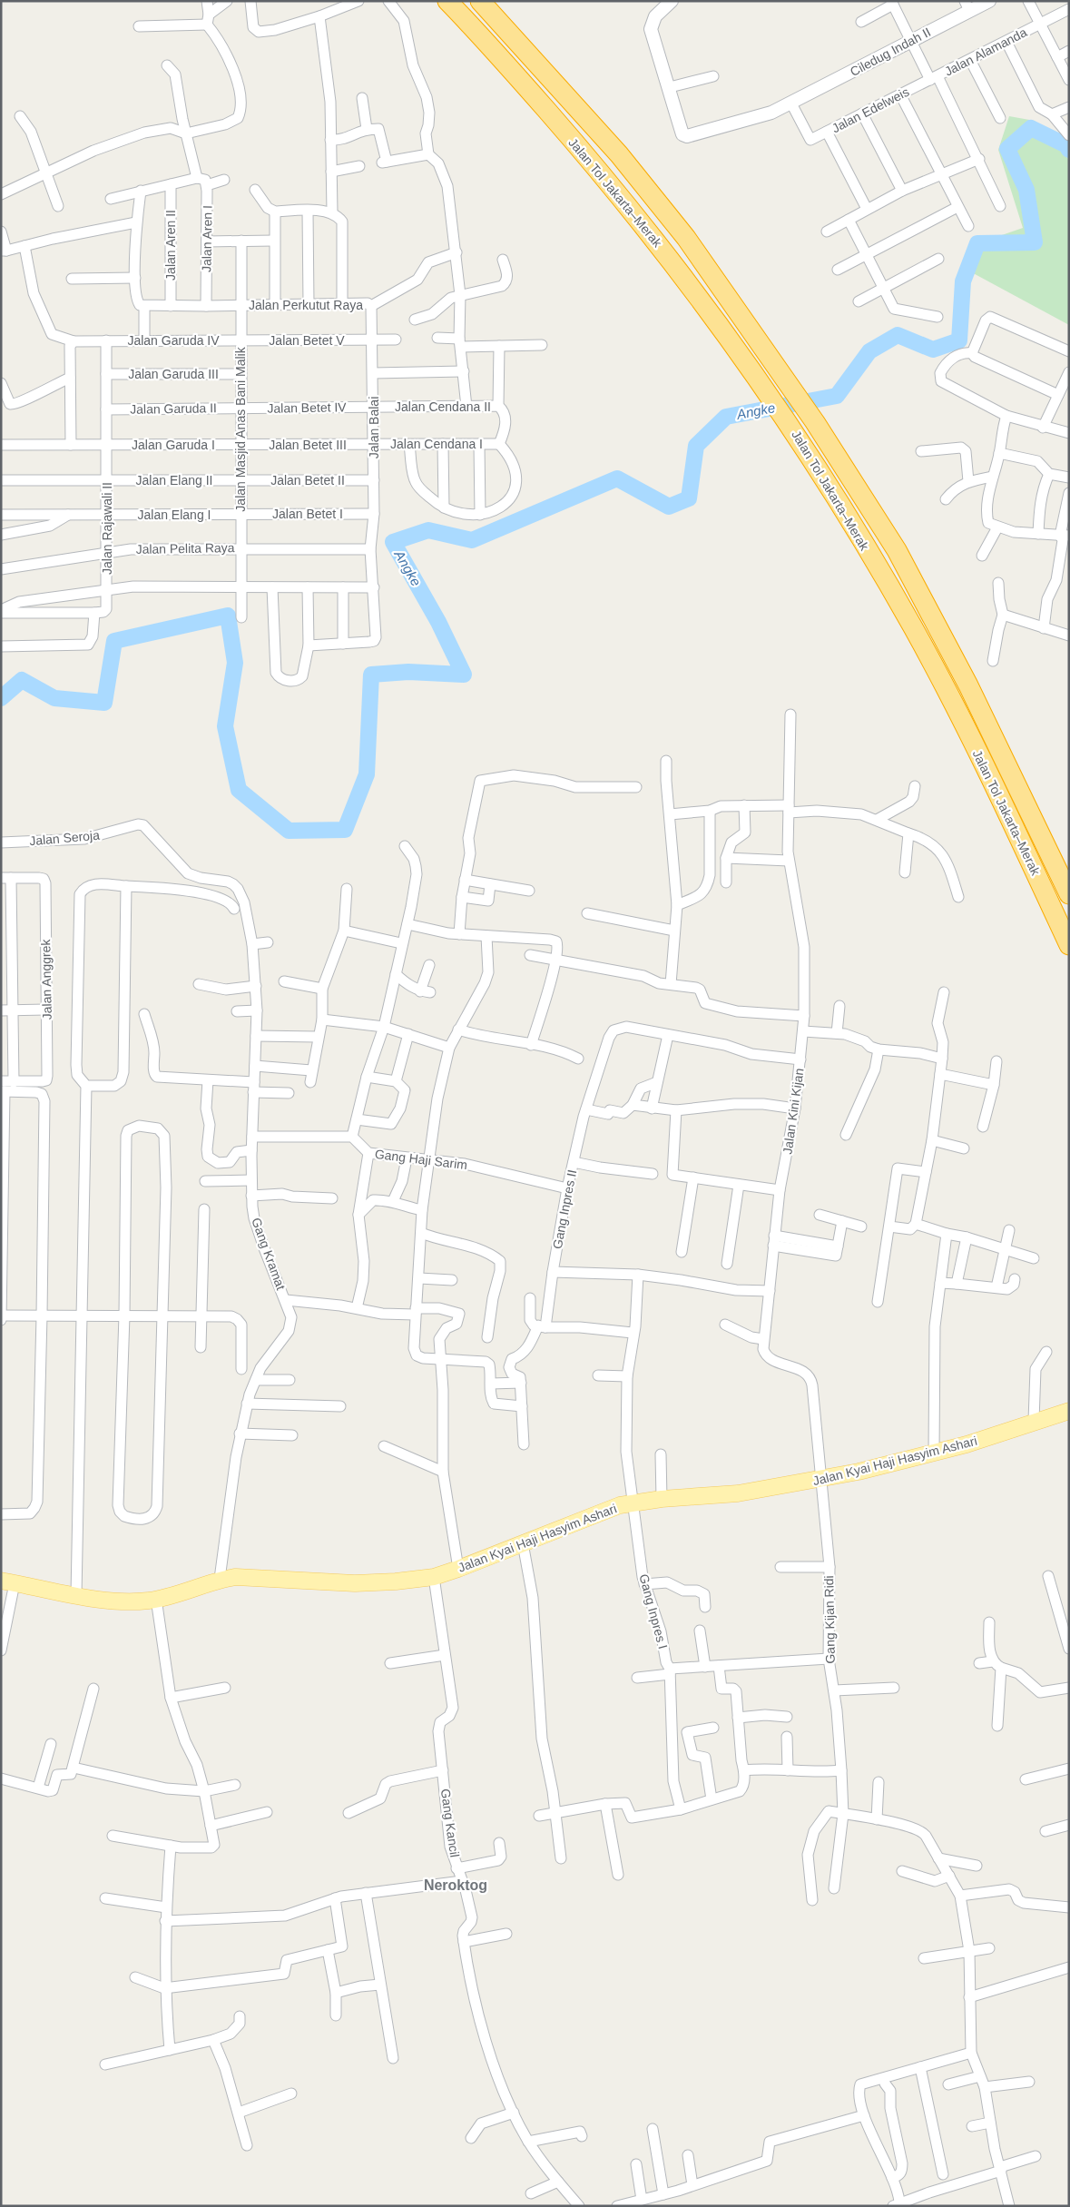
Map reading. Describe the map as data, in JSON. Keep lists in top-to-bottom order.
{
  "streets": {
    "highway": ["Jalan Tol Jakarta–Merak"],
    "main road": ["Jalan Kyai Haji Hasyim Ashari"],
    "street": [
      "Ciledug Indah II",
      "Jalan Alamanda",
      "Jalan Edelweis",
      "Jalan Aren I",
      "Jalan Aren II",
      "Jalan Perkutut Raya",
      "Jalan Garuda IV",
      "Jalan Betet V",
      "Jalan Garuda III",
      "Jalan Cendana II",
      "Jalan Betet IV",
      "Jalan Garuda II",
      "Jalan Balai",
      "Jalan Masjid Anas Bani Malik",
      "Jalan Cendana I",
      "Jalan Garuda I",
      "Jalan Betet III",
      "Jalan Elang II",
      "Jalan Betet II",
      "Jalan Betet I",
      "Jalan Elang I",
      "Jalan Rajawali II",
      "Jalan Pelita Raya",
      "Jalan Seroja",
      "Jalan Anggrek",
      "Jalan Kini Kijan",
      "Gang Haji Sarim",
      "Gang Inpres II",
      "Gang Kramat",
      "Gang Inpres I",
      "Gang Kijan Ridi",
      "Gang Kancil"
    ]
  },
  "crossings": [
    ["Ciledug Indah II", "Jalan Edelweis"],
    ["Jalan Alamanda", "Jalan Edelweis"],
    ["Jalan Aren I", "Jalan Perkutut Raya"],
    ["Jalan Aren II", "Jalan Perkutut Raya"],
    ["Jalan Perkutut Raya", "Jalan Balai"],
    ["Jalan Perkutut Raya", "Jalan Masjid Anas Bani Malik"],
    ["Jalan Garuda IV", "Jalan Betet V"],
    ["Jalan Garuda IV", "Jalan Masjid Anas Bani Malik"],
    ["Jalan Garuda IV", "Jalan Rajawali II"],
    ["Jalan Betet V", "Jalan Balai"],
    ["Jalan Betet V", "Jalan Masjid Anas Bani Malik"],
    ["Jalan Garuda III", "Jalan Masjid Anas Bani Malik"],
    ["Jalan Garuda III", "Jalan Rajawali II"],
    ["Jalan Cendana II", "Jalan Betet IV"],
    ["Jalan Cendana II", "Jalan Balai"],
    ["Jalan Cendana II", "Jalan Cendana I"],
    ["Jalan Betet IV", "Jalan Garuda II"],
    ["Jalan Betet IV", "Jalan Balai"],
    ["Jalan Betet IV", "Jalan Masjid Anas Bani Malik"],
    ["Jalan Garuda II", "Jalan Masjid Anas Bani Malik"],
    ["Jalan Garuda II", "Jalan Rajawali II"],
    ["Jalan Balai", "Jalan Cendana I"],
    ["Jalan Balai", "Jalan Betet III"],
    ["Jalan Balai", "Jalan Betet II"],
    ["Jalan Balai", "Jalan Betet I"],
    ["Jalan Balai", "Jalan Pelita Raya"],
    ["Jalan Masjid Anas Bani Malik", "Jalan Garuda I"],
    ["Jalan Masjid Anas Bani Malik", "Jalan Betet III"],
    ["Jalan Masjid Anas Bani Malik", "Jalan Elang II"],
    ["Jalan Masjid Anas Bani Malik", "Jalan Betet II"],
    ["Jalan Masjid Anas Bani Malik", "Jalan Betet I"],
    ["Jalan Masjid Anas Bani Malik", "Jalan Elang I"],
    ["Jalan Masjid Anas Bani Malik", "Jalan Pelita Raya"],
    ["Jalan Cendana I", "Jalan Betet III"],
    ["Jalan Garuda I", "Jalan Betet III"],
    ["Jalan Garuda I", "Jalan Rajawali II"],
    ["Jalan Elang II", "Jalan Betet II"],
    ["Jalan Elang II", "Jalan Rajawali II"],
    ["Jalan Betet I", "Jalan Elang I"],
    ["Jalan Elang I", "Jalan Rajawali II"],
    ["Jalan Rajawali II", "Jalan Pelita Raya"],
    ["Jalan Seroja", "Gang Kramat"],
    ["Jalan Kini Kijan", "Gang Inpres II"],
    ["Jalan Kini Kijan", "Jalan Kyai Haji Hasyim Ashari"],
    ["Jalan Kini Kijan", "Gang Kijan Ridi"],
    ["Gang Haji Sarim", "Gang Inpres II"],
    ["Gang Kramat", "Jalan Kyai Haji Hasyim Ashari"],
    ["Jalan Kyai Haji Hasyim Ashari", "Gang Inpres I"],
    ["Jalan Kyai Haji Hasyim Ashari", "Gang Kijan Ridi"],
    ["Jalan Kyai Haji Hasyim Ashari", "Gang Kancil"]
  ],
  "districts": ["Neroktog"],
  "water": ["Angke"]
}
